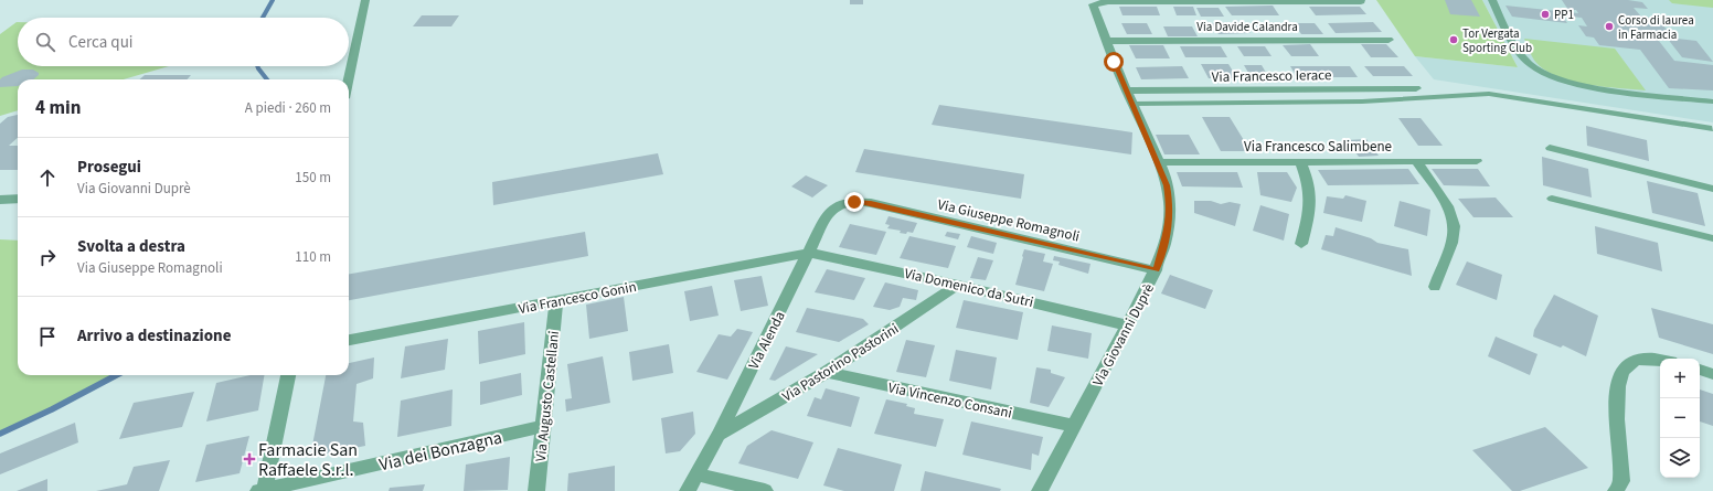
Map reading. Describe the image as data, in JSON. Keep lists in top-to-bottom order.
{
  "streets": {
    "street": [
      "Via Davide Calandra",
      "Via Francesco Ierace",
      "Via Francesco Salimbene",
      "Via Giuseppe Romagnoli",
      "Via Domenico da Sutri",
      "Via Francesco Gonin",
      "Via Giovanni Duprè",
      "Via Alenda",
      "Via Pastorino Pastorini",
      "Via Augusto Castellani",
      "Via Vincenzo Consani",
      "Via dei Bonzagna"
    ]
  },
  "crossings": [
    ["Via Davide Calandra", "Via Giovanni Duprè"],
    ["Via Francesco Ierace", "Via Giovanni Duprè"],
    ["Via Francesco Salimbene", "Via Giovanni Duprè"],
    ["Via Giuseppe Romagnoli", "Via Giovanni Duprè"],
    ["Via Giuseppe Romagnoli", "Via Alenda"],
    ["Via Domenico da Sutri", "Via Francesco Gonin"],
    ["Via Domenico da Sutri", "Via Giovanni Duprè"],
    ["Via Domenico da Sutri", "Via Alenda"],
    ["Via Domenico da Sutri", "Via Pastorino Pastorini"],
    ["Via Francesco Gonin", "Via Alenda"],
    ["Via Francesco Gonin", "Via Augusto Castellani"],
    ["Via Giovanni Duprè", "Via Vincenzo Consani"],
    ["Via Alenda", "Via Pastorino Pastorini"],
    ["Via Pastorino Pastorini", "Via Vincenzo Consani"],
    ["Via Augusto Castellani", "Via dei Bonzagna"]
  ],
  "places": {
    "other": ["PP1", "Corso di laurea in Farmacia", "Tor Vergata Sporting Club"],
    "health": ["Farmacie San Raffaele S.r.l."]
  },
  "page": {
    "search": "Cerca qui",
    "heading": ["4 min", "A piedi · 260 m"],
    "list": [
      ["Prosegui", "Via Giovanni Duprè", "150 m"],
      ["Svolta a destra", "Via Giuseppe Romagnoli", "110 m"],
      "Arrivo a destinazione"
    ],
    "map_buttons": ["+", "−"]
  }
}
